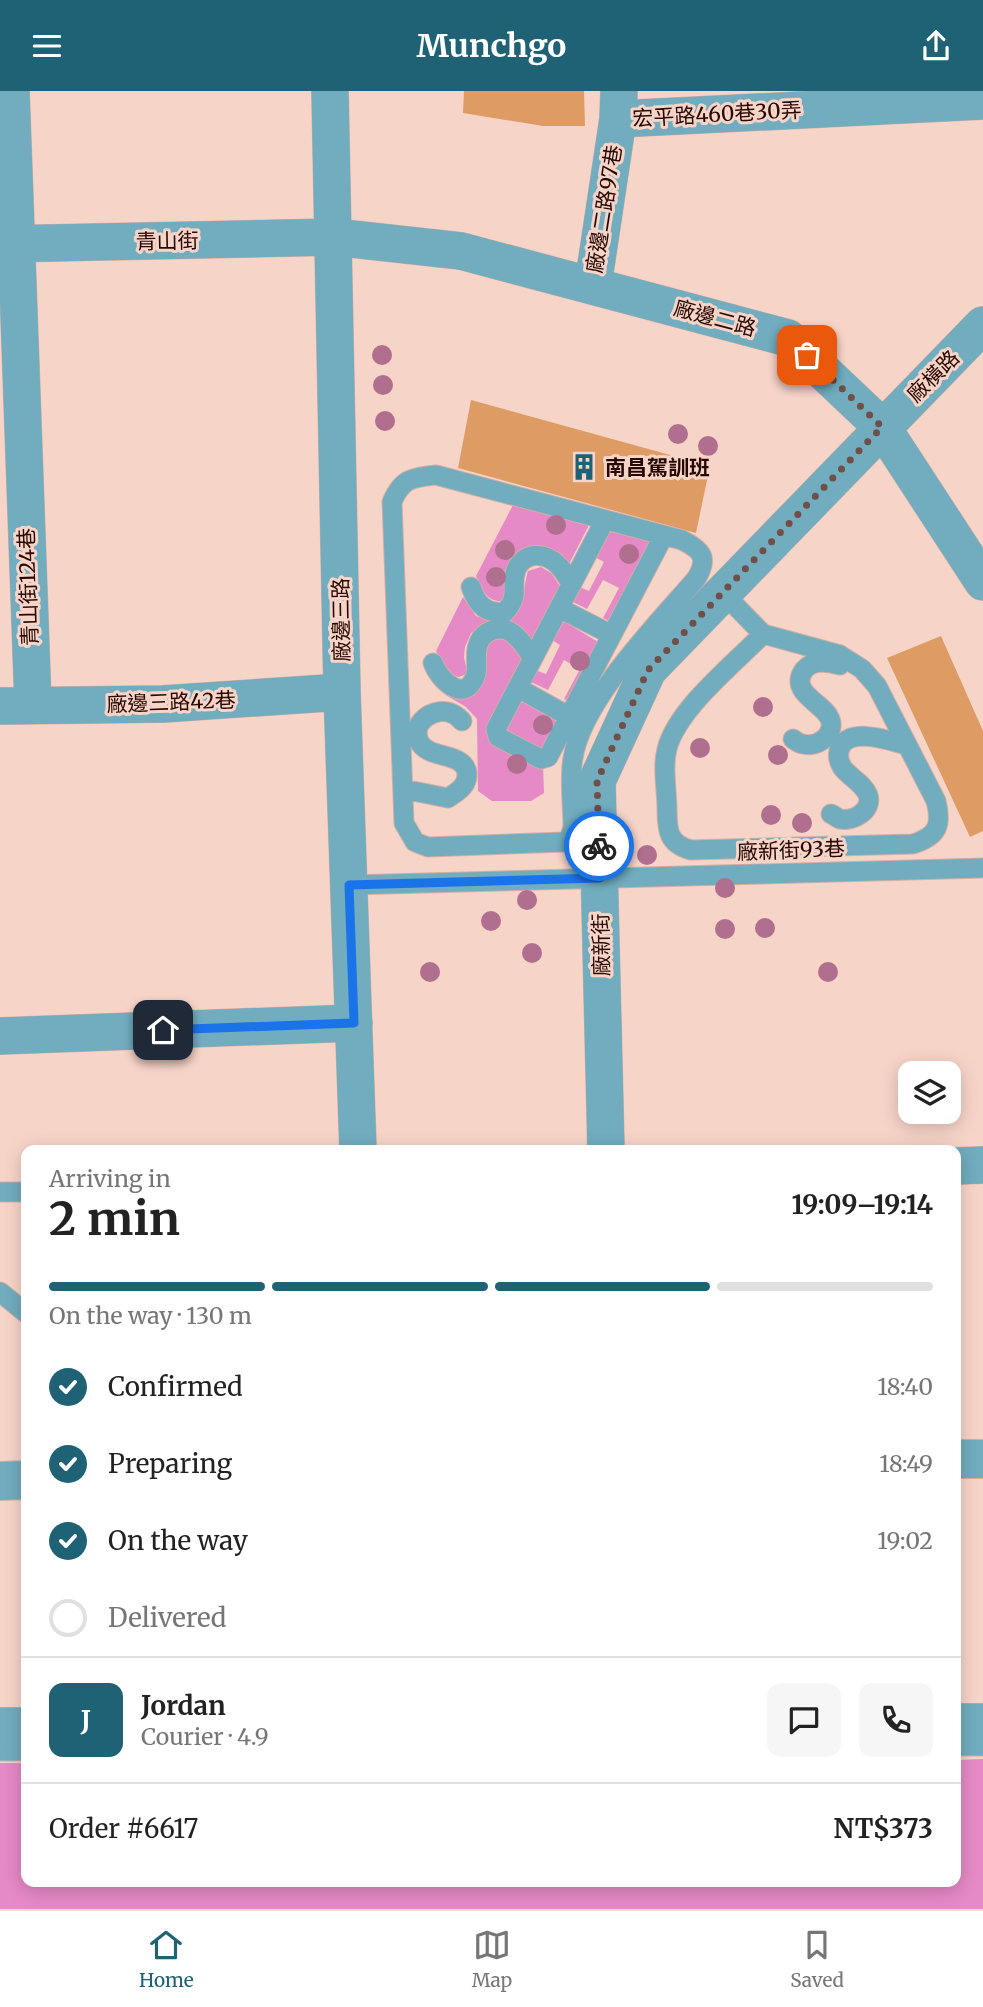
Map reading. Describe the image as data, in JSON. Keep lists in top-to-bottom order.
{
  "streets": {
    "street": [
      "宏平路460巷30弄",
      "廠邊二路97巷",
      "青山街",
      "廠邊二路",
      "廠橫路",
      "青山街124巷",
      "廠邊三路",
      "廠邊三路42巷",
      "廠新街"
    ],
    "lane": ["廠新街93巷"]
  },
  "crossings": [
    ["宏平路460巷30弄", "廠邊二路97巷"],
    ["廠邊二路97巷", "廠邊二路"],
    ["青山街", "廠邊二路"],
    ["青山街", "青山街124巷"],
    ["青山街", "廠邊三路"],
    ["廠邊二路", "廠橫路"],
    ["廠邊二路", "廠邊三路"],
    ["廠邊二路", "廠新街"],
    ["廠橫路", "廠新街"],
    ["青山街124巷", "廠邊三路42巷"],
    ["廠邊三路", "廠邊三路42巷"],
    ["廠邊三路", "廠新街93巷"],
    ["廠新街93巷", "廠新街"]
  ],
  "places": {
    "building": ["南昌駕訓班"]
  },
  "page": {
    "header": "Munchgo",
    "heading": ["2 min", "Arriving in", "19:09–19:14"],
    "panel": [
      "Jordan",
      "Courier · 4.9",
      "Order #6617",
      "NT$373"
    ],
    "bar": "On the way · 130 m",
    "list": [
      ["Confirmed", "18:40"],
      ["Preparing", "18:49"],
      ["On the way", "19:02"],
      "Delivered"
    ],
    "round": "J",
    "tabs": ["Home", "Map", "Saved"]
  }
}
